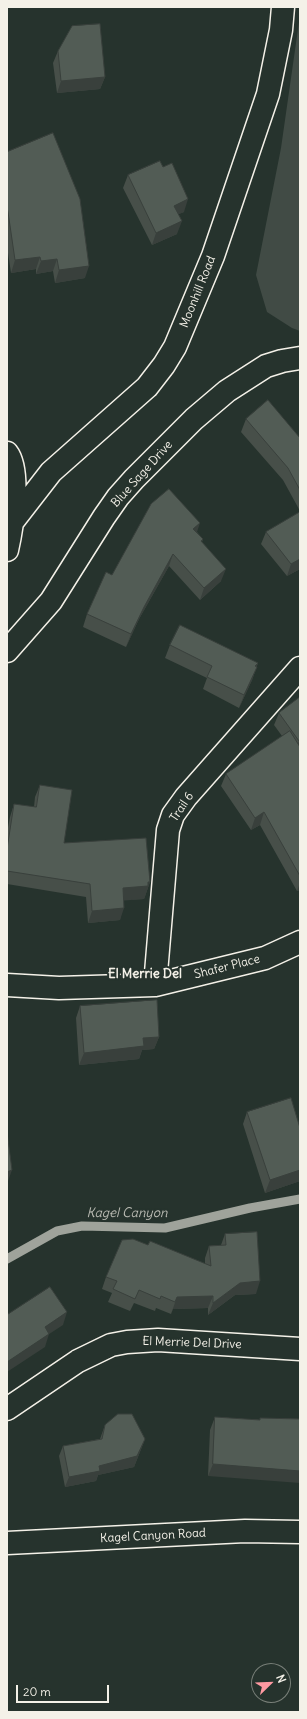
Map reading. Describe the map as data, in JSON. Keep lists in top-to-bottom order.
{
  "streets": {
    "street": [
      "Moonhill Road",
      "Blue Sage Drive",
      "Trail 6",
      "Shafer Place",
      "El Merrie Del Drive",
      "Kagel Canyon Road"
    ]
  },
  "crossings": [
    ["Trail 6", "Shafer Place"]
  ],
  "districts": ["El Merrie Del"],
  "water": ["Kagel Canyon"],
  "scale_bar": "20 m",
  "north": "top right"
}
